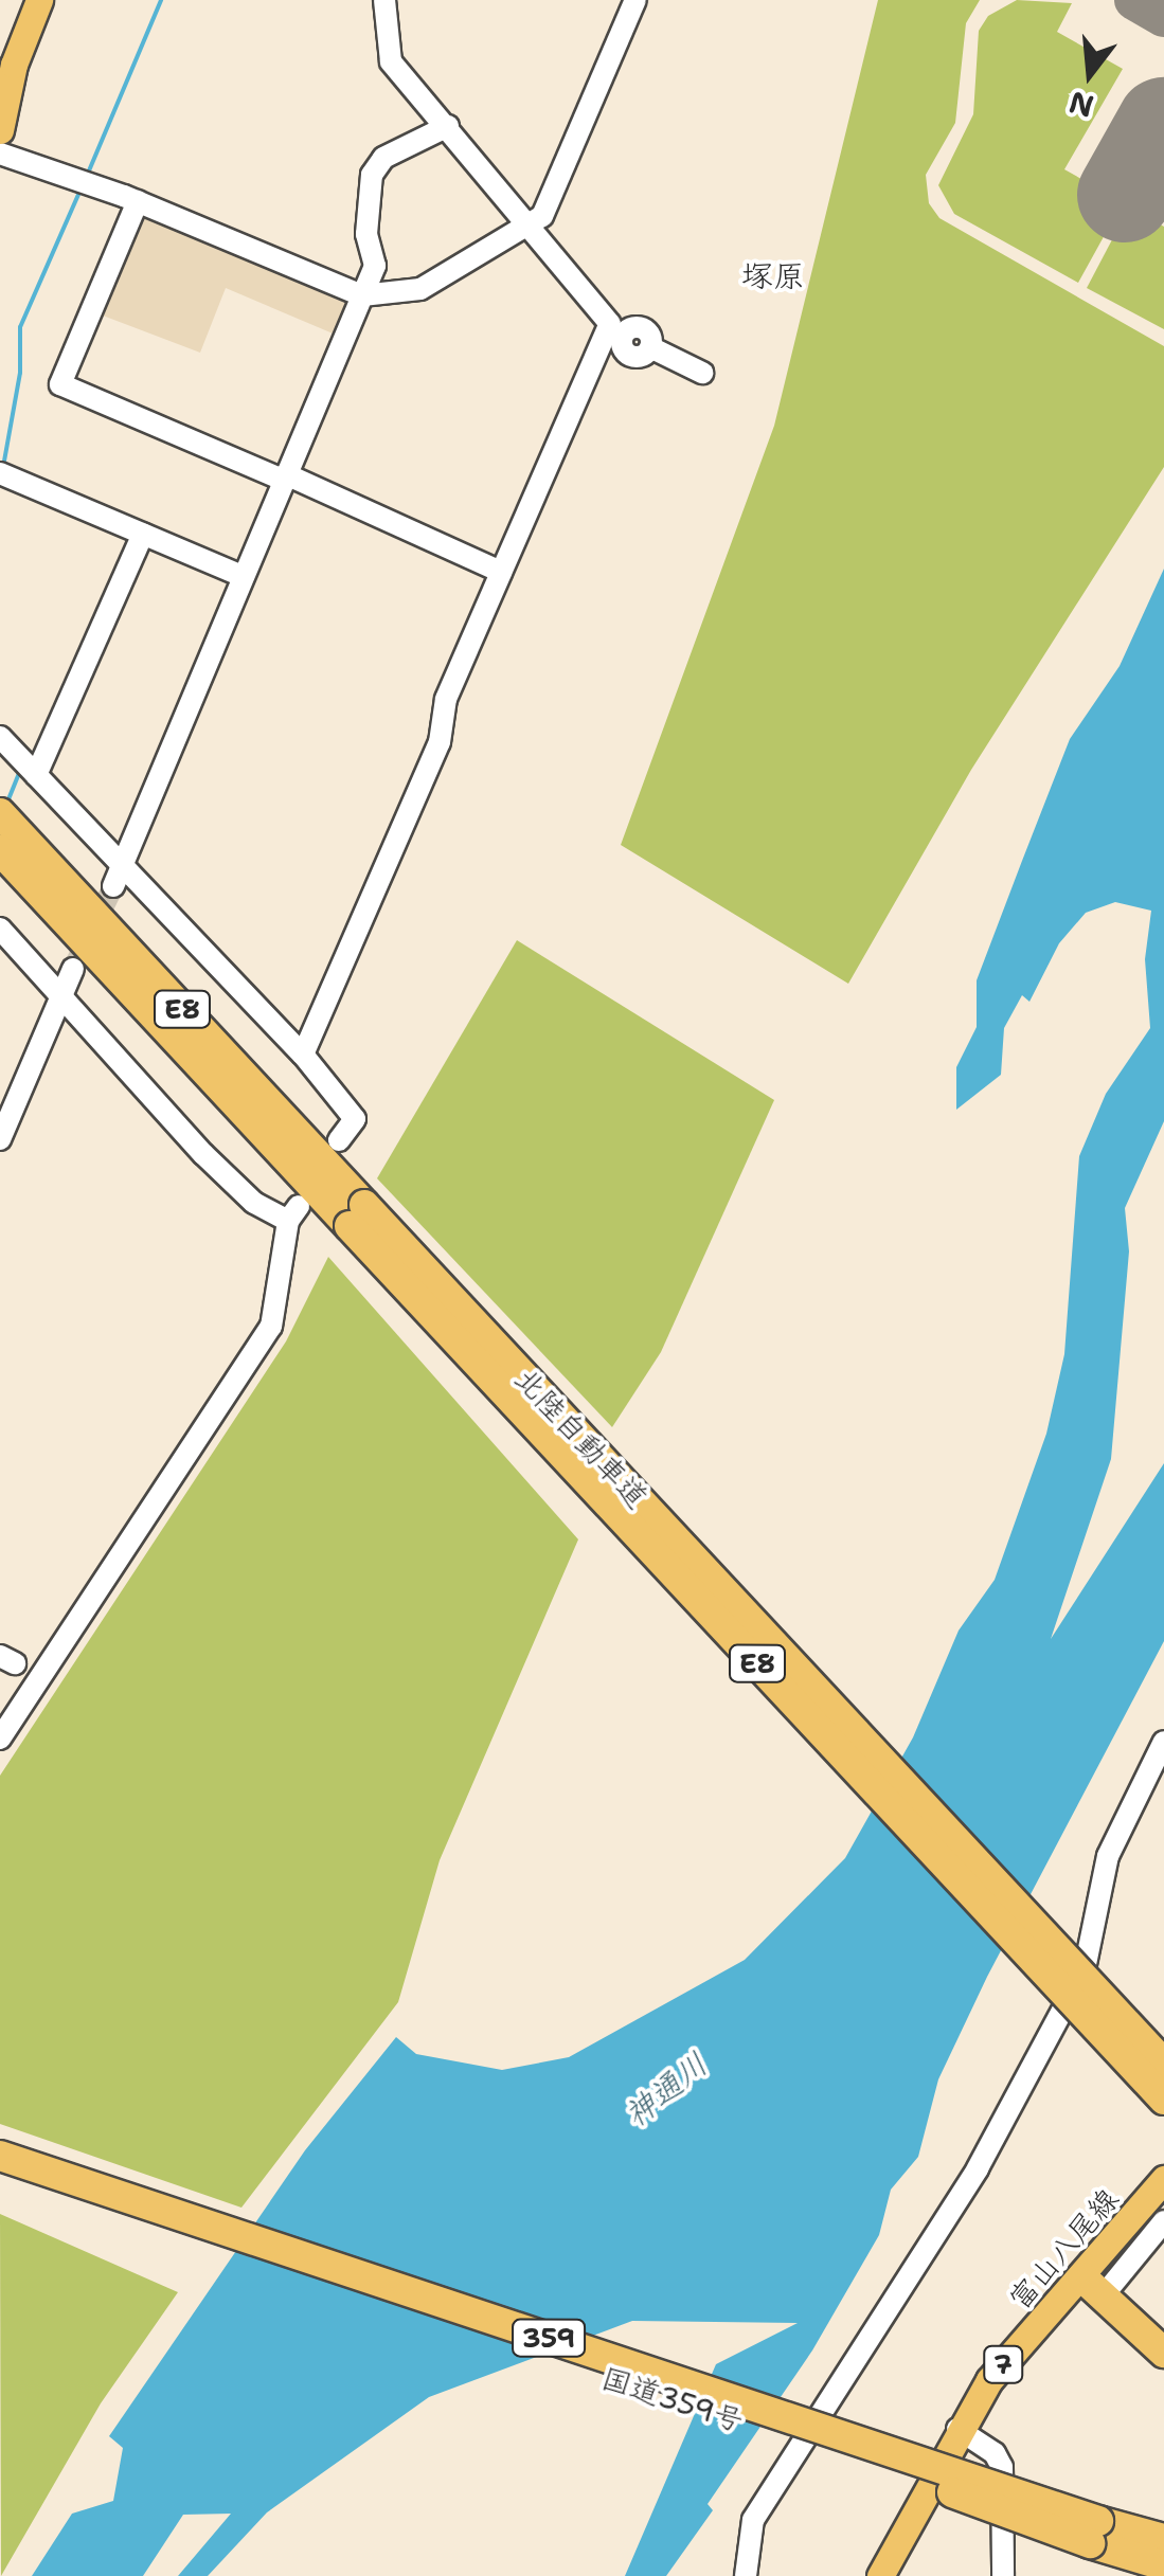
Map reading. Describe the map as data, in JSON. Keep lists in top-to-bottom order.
{
  "streets": {
    "highway": [
      "E8",
      "北陸自動車道",
      "359",
      "国道359号"
    ],
    "main road": ["富山八尾線", "7"]
  },
  "districts": ["塚原"],
  "water": ["神通川"],
  "north": "bottom"
}
